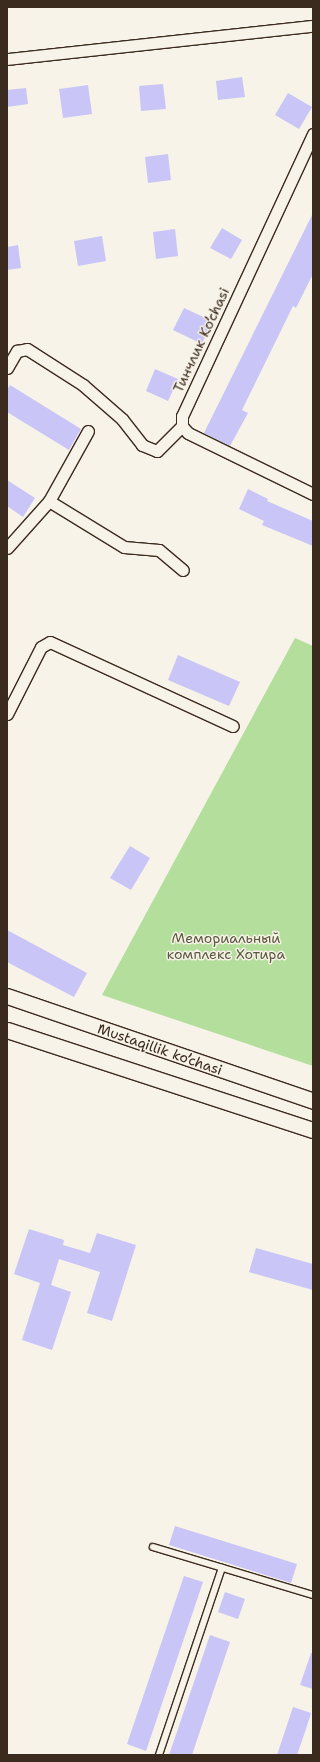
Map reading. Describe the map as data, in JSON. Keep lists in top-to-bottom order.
{
  "streets": {
    "main road": ["Mustaqillik ko’chasi"],
    "street": ["Тинчлик Ko’chasi"]
  },
  "parks": ["Мемориальный комплекс Хотира"]
}
